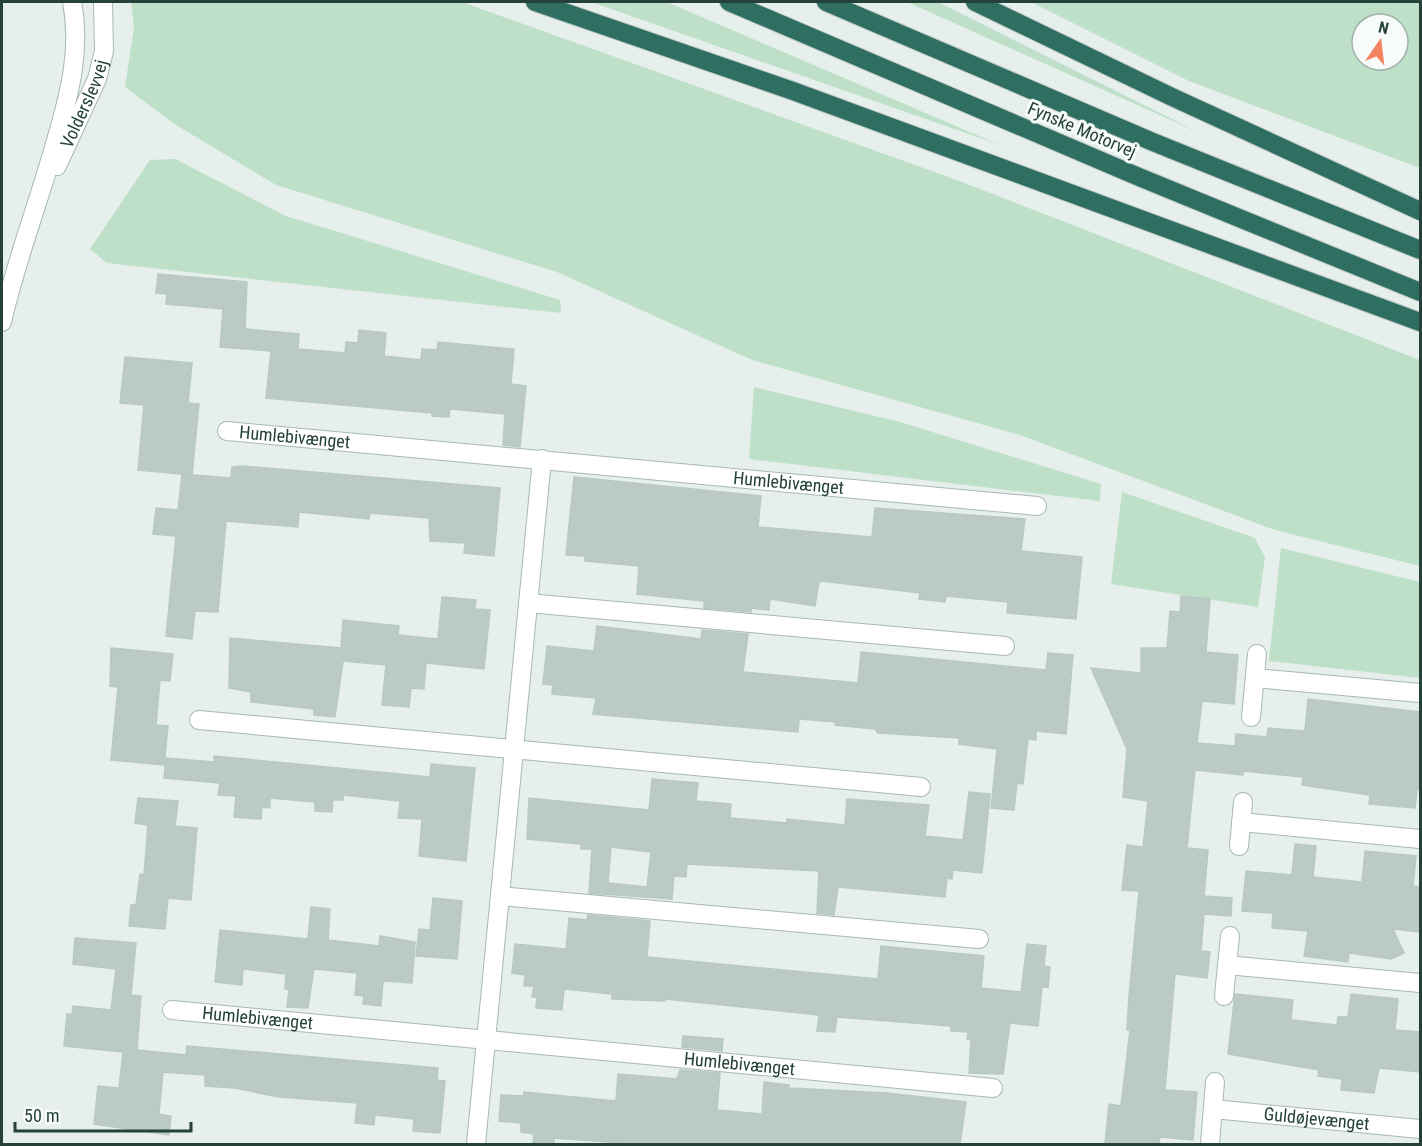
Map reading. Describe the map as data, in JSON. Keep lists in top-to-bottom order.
{
  "streets": {
    "highway": ["Fynske Motorvej"],
    "street": ["Volderslevvej", "Humlebivænget", "Guldøjevænget"]
  },
  "scale_bar": "50 m",
  "north": "top"
}
